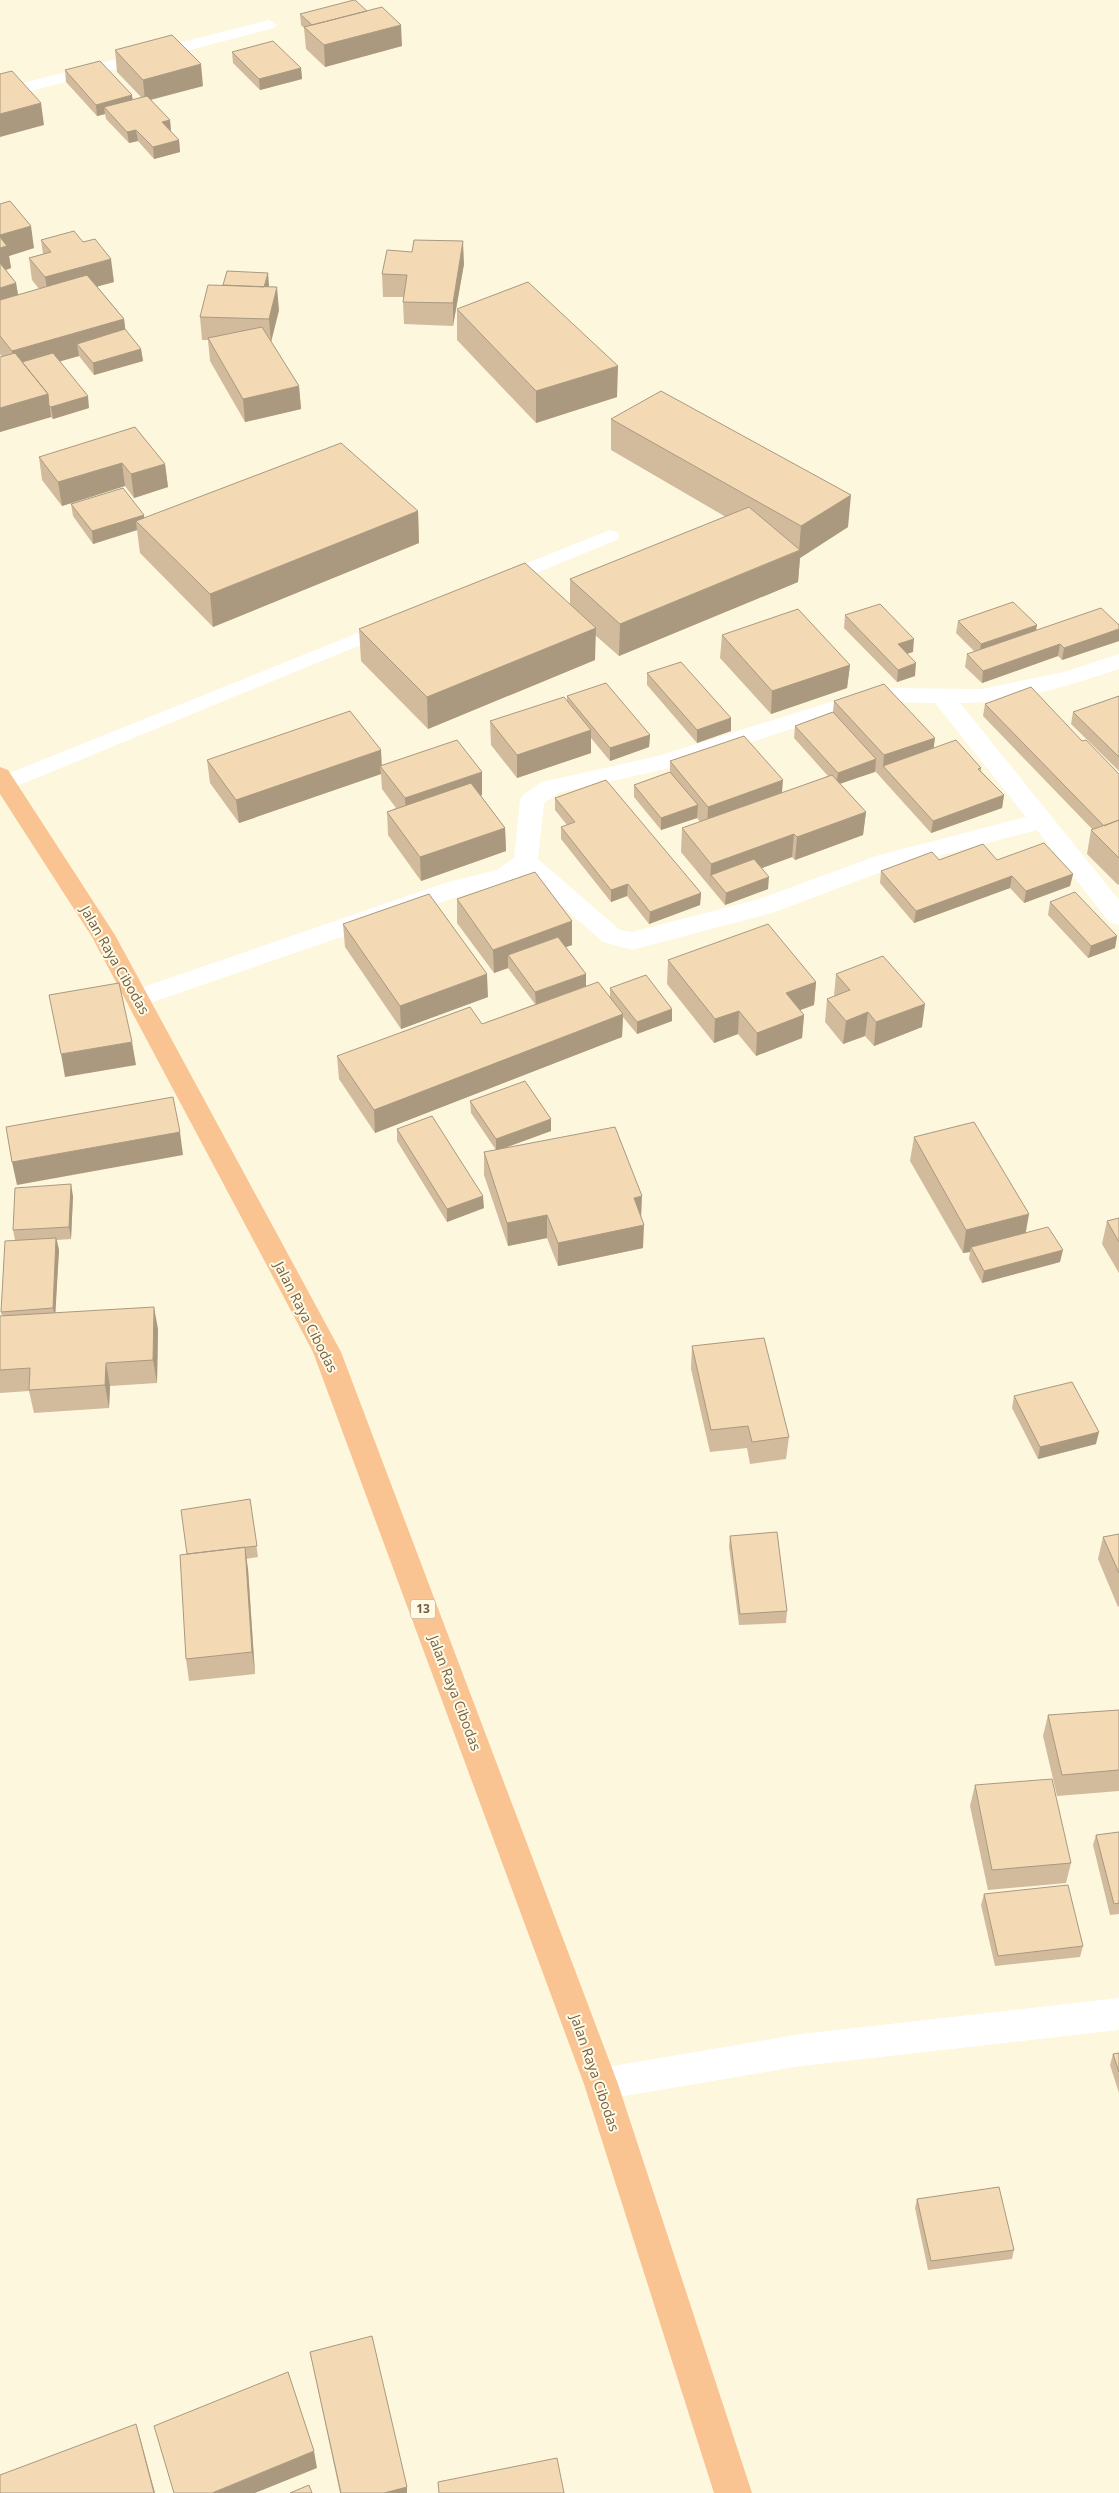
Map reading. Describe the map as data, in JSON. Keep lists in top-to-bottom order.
{
  "streets": {
    "highway": ["Jalan Raya Cibodas", "13"]
  }
}
